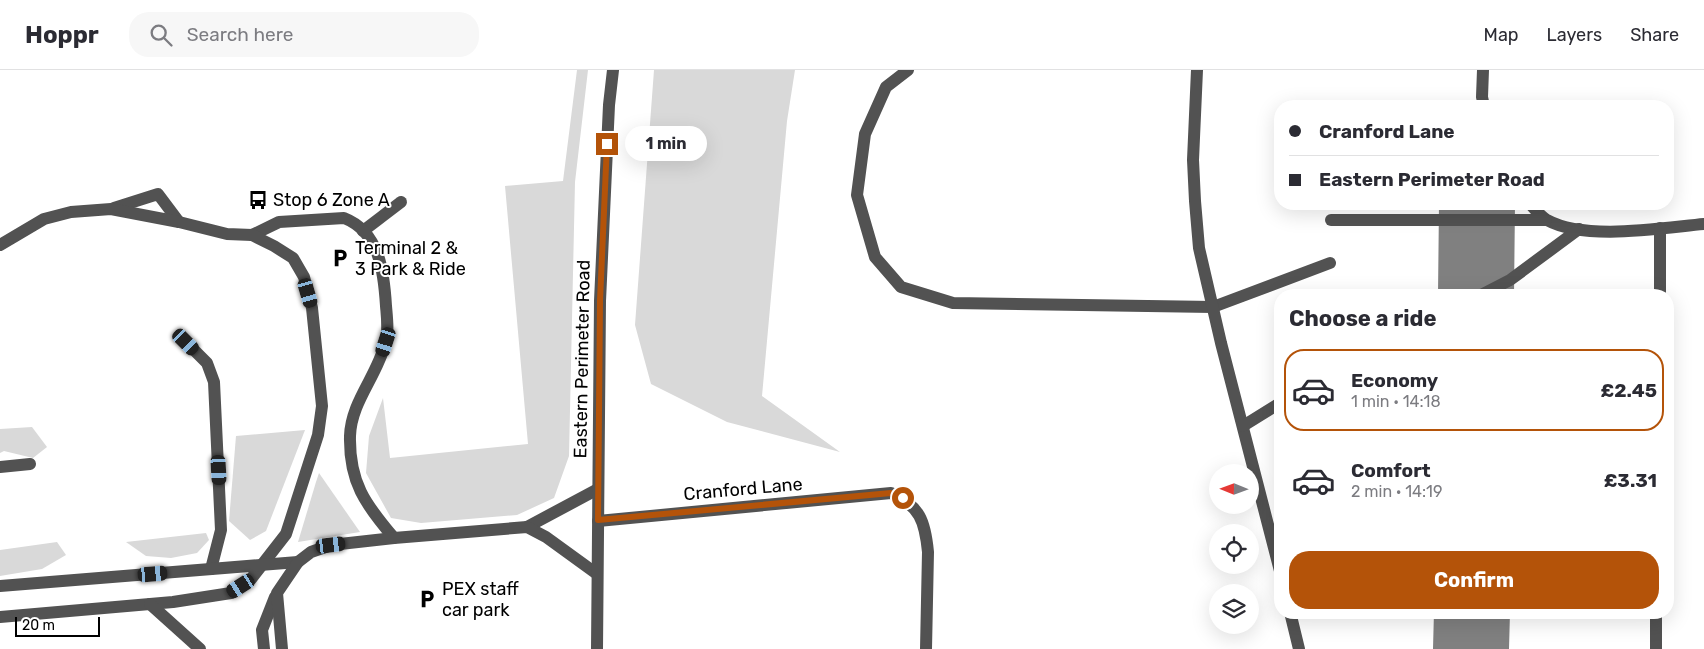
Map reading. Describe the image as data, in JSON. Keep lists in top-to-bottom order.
{
  "streets": {
    "street": ["Eastern Perimeter Road", "Cranford Lane"]
  },
  "crossings": [
    ["Eastern Perimeter Road", "Cranford Lane"]
  ],
  "places": {
    "bus stop": ["Stop 6 Zone A"],
    "parking": ["Terminal 2 & 3 Park & Ride", "PEX staff car park"]
  },
  "scale_bar": "20 m",
  "north": "left",
  "page": {
    "header": "Hoppr",
    "search": "Search here",
    "nav": ["Map", "Layers", "Share"],
    "banner": ["Cranford Lane", "Eastern Perimeter Road"],
    "bubble": "1 min",
    "heading": "Choose a ride",
    "list": [
      {
        "name": "Economy",
        "note": "1 min · 14:18",
        "value": "£2.45"
      },
      {
        "name": "Comfort",
        "note": "2 min · 14:19",
        "value": "£3.31"
      }
    ],
    "buttons": "Confirm",
    "scale": "20 m"
  }
}
